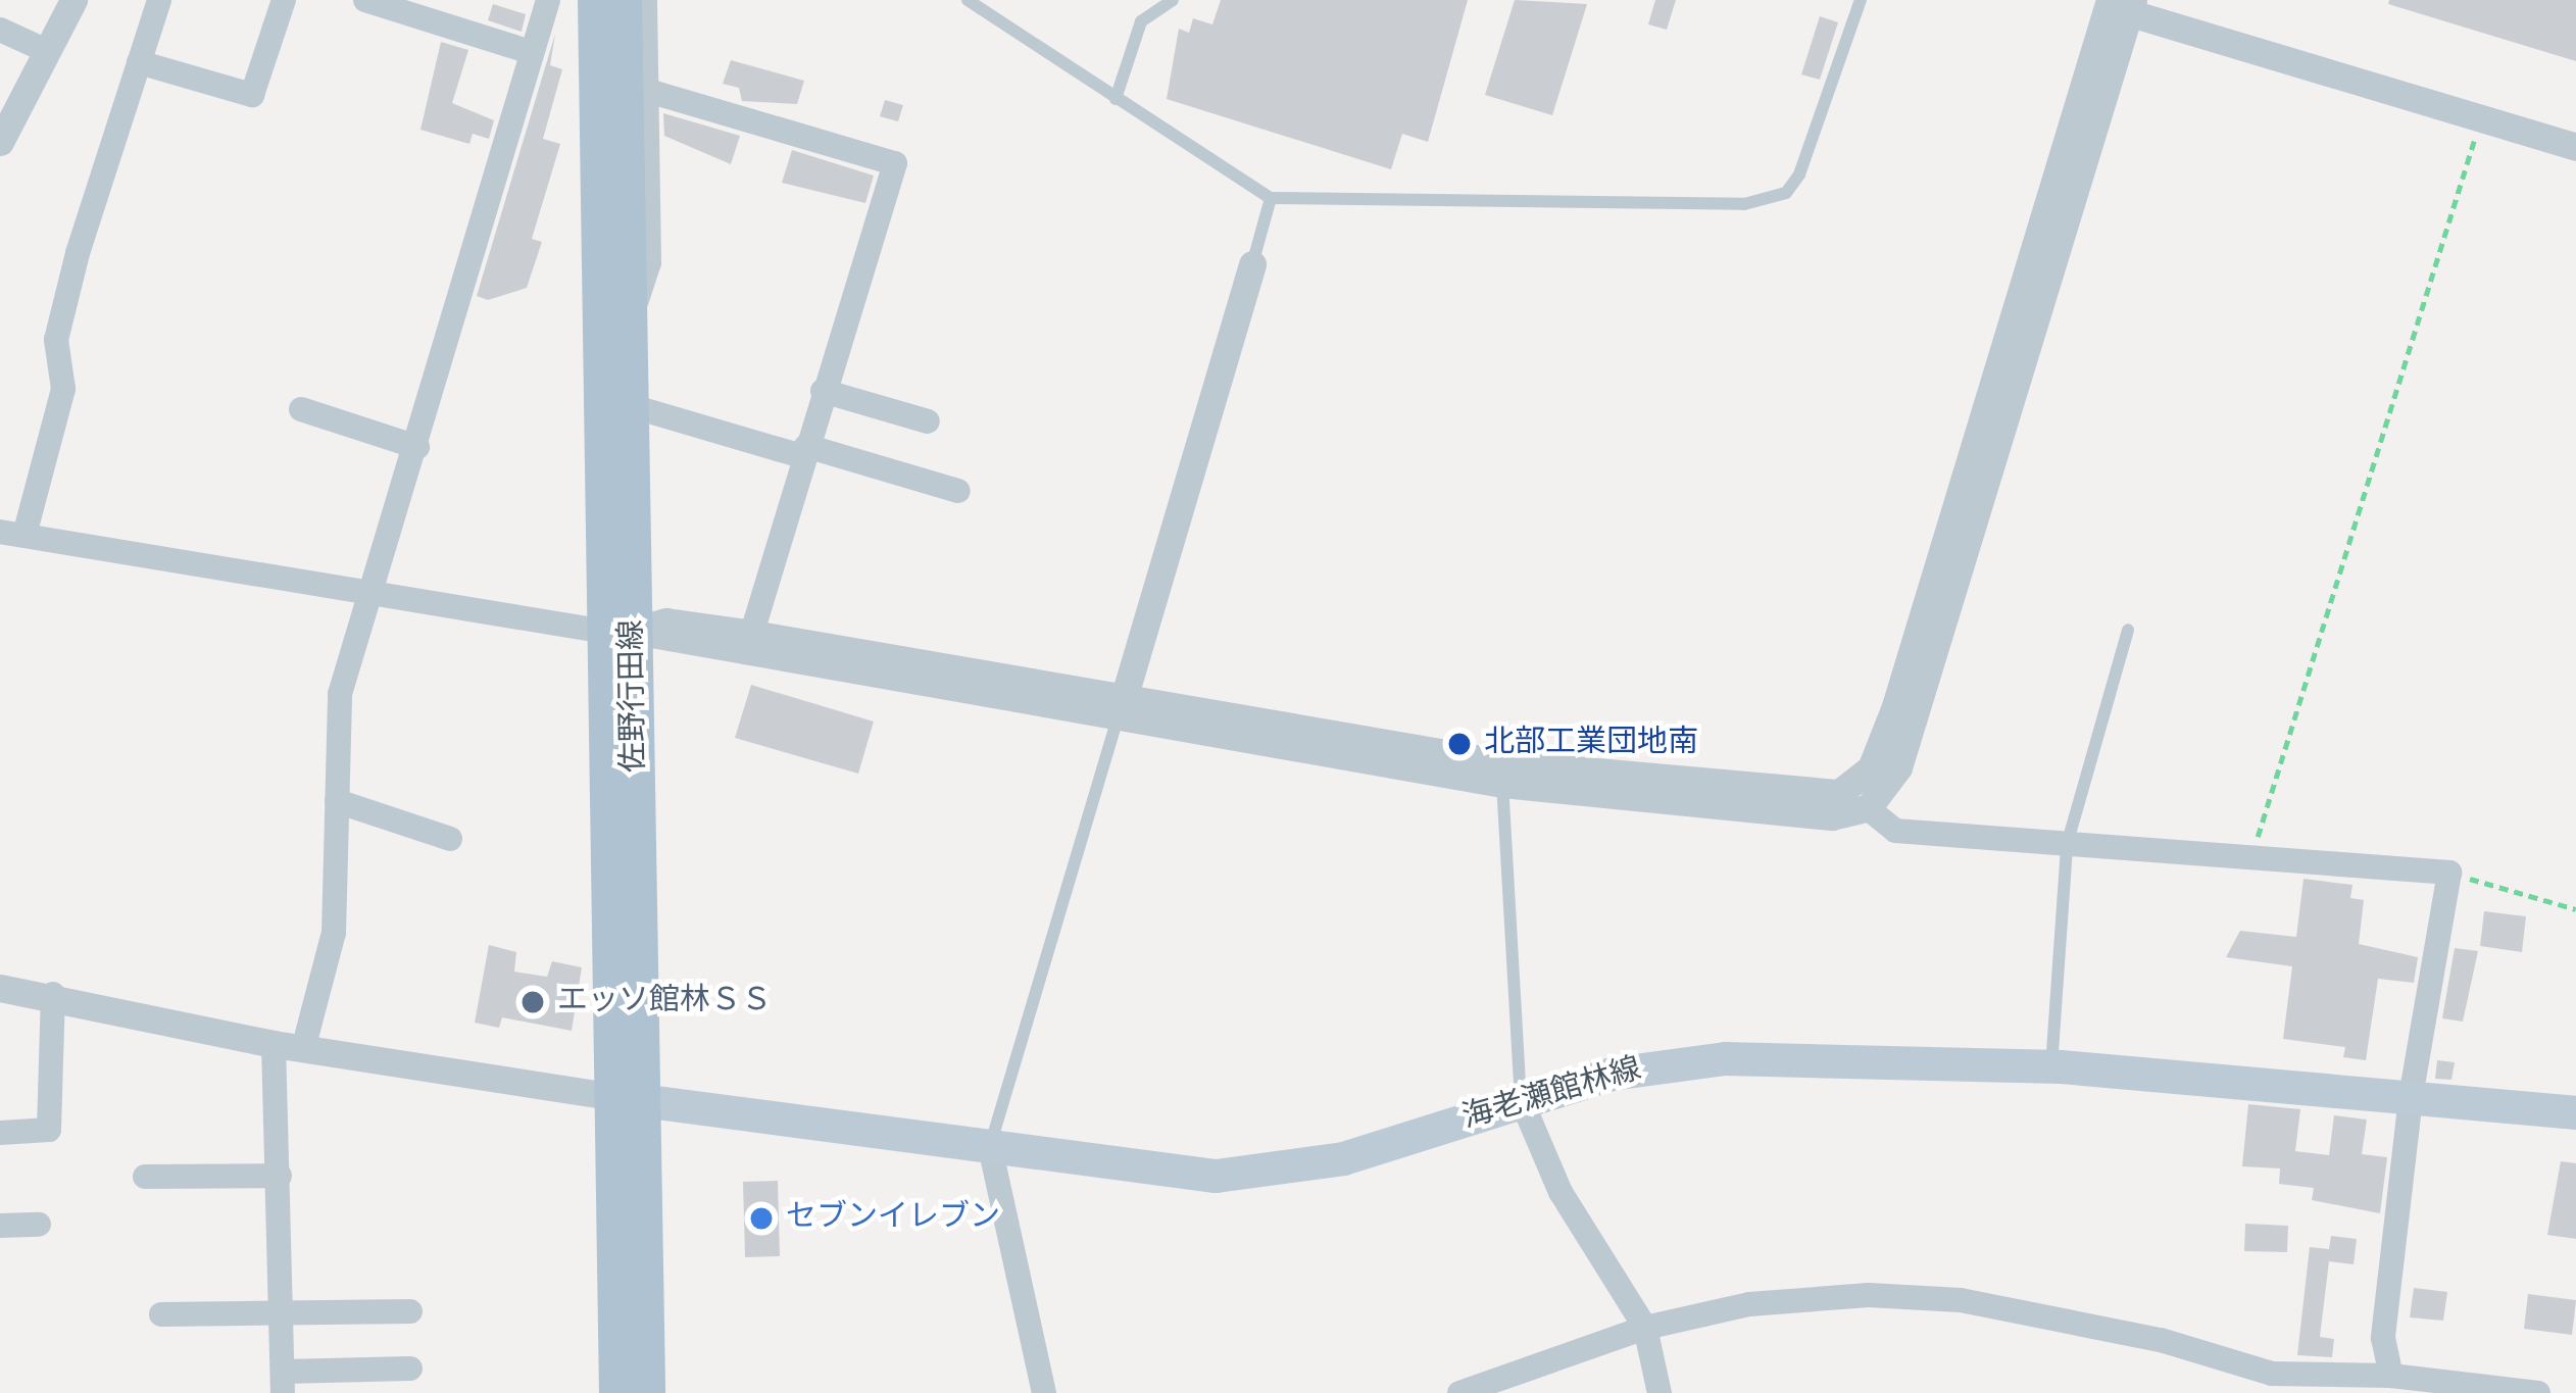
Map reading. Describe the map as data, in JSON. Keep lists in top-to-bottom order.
{
  "streets": {
    "main road": ["佐野行田線", "海老瀬館林線"]
  },
  "crossings": [
    ["佐野行田線", "海老瀬館林線"]
  ],
  "places": ["北部工業団地南", "エッソ館林ＳＳ", "セブンイレブン"]
}
